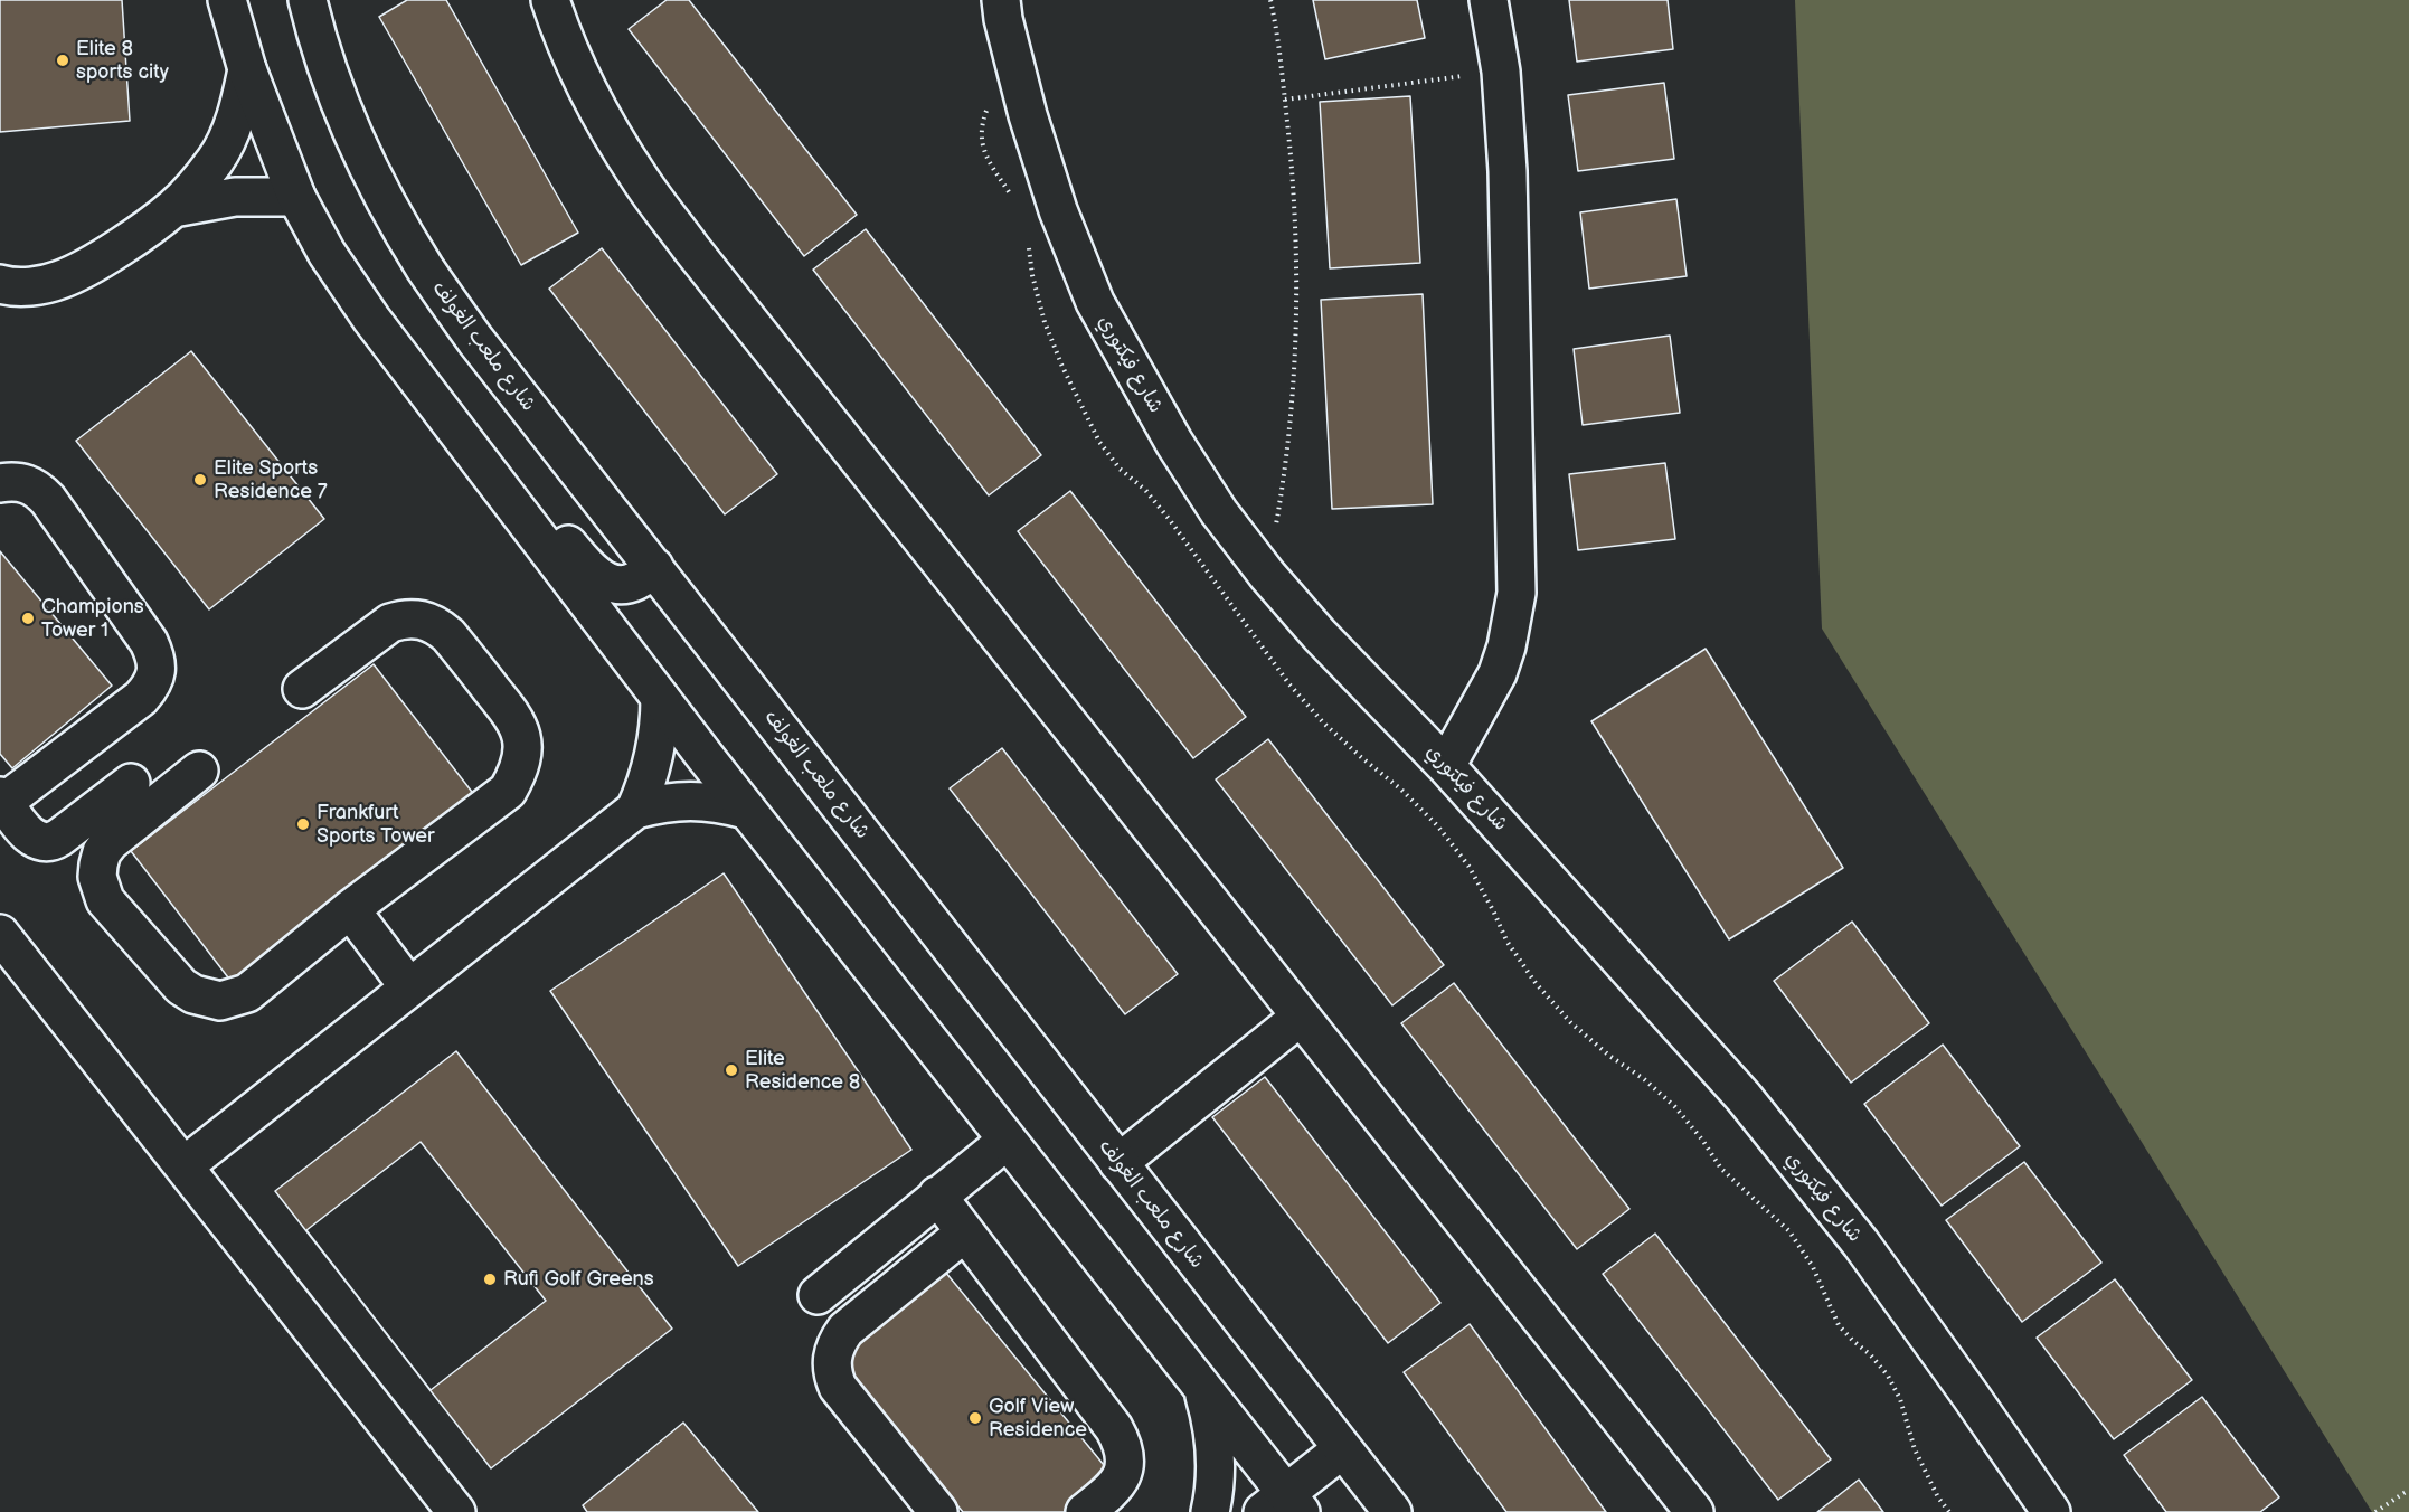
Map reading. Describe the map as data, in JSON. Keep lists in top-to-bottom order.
{
  "streets": {
    "street": ["شارع ملعب الغولف", "شارع فيكتوري"]
  },
  "places": [
    "Elite 8 sports city",
    "Elite Sports Residence 7",
    "Champions Tower 1",
    "Frankfurt Sports Tower",
    "Elite Residence 8",
    "Rufi Golf Greens",
    "Golf View Residence"
  ]
}
